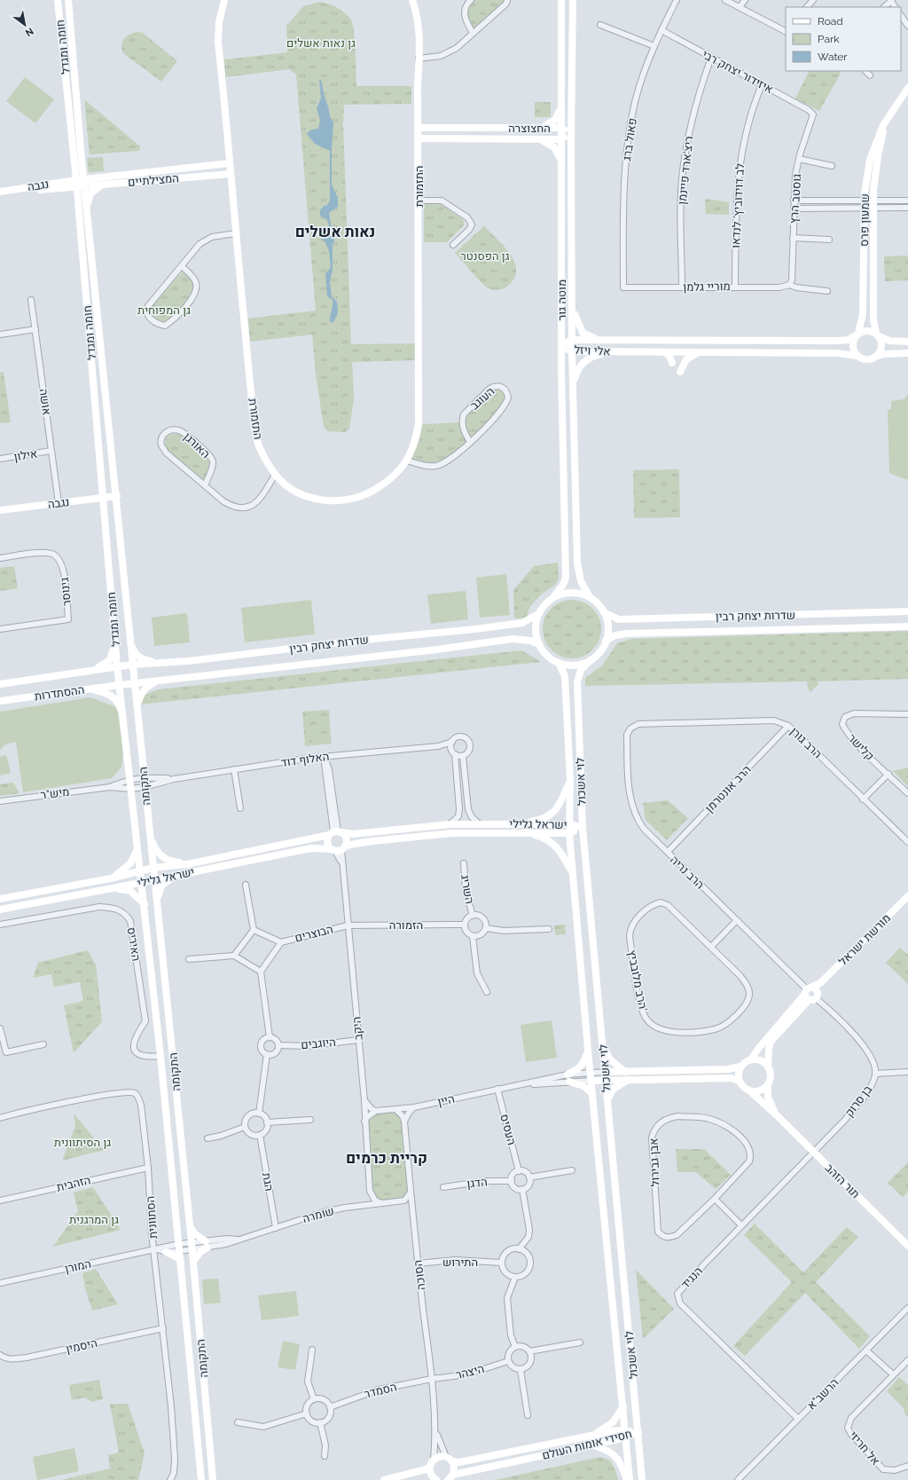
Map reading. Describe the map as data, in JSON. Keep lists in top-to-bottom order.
{
  "streets": {
    "street": [
      "חומה ומגדל",
      "איזידור יצחק רבי",
      "החצוצרה",
      "פאול ברג",
      "ריצ'ארד פיינמן",
      "המצילתיים",
      "נגבה",
      "התזמורת",
      "גוסטב הרץ",
      "לב דוידוביץ' לנדאו",
      "שמעון פרס",
      "מוריי גלמן",
      "מוטה גור",
      "אלי ויזל",
      "העוגב",
      "אושה",
      "האורגן",
      "אילון",
      "גינוסר",
      "שדרות יצחק רבין",
      "ההסתדרות",
      "הרב גורן",
      "קלישר",
      "האלוף דוד",
      "לוי אשכול",
      "התקומה",
      "הרב אונטרמן",
      "מיש\"ר",
      "ישראל גלילי",
      "הרב נריה",
      "השריג",
      "הזמורה",
      "הבוצרים",
      "מורשת ישראל",
      "האיריס",
      "הרב מלובביץ'",
      "היקב",
      "היוגבים",
      "היין",
      "בן סרוק",
      "העסיס",
      "אבן גבירול",
      "תור הזהב",
      "הגת",
      "הדגן",
      "הזהבית",
      "שומרה",
      "הסתוונית",
      "התירוש",
      "המורן",
      "הסוכה",
      "הנגיד",
      "היסמין",
      "היצהר",
      "הסמדר",
      "הרשב\"א",
      "חסידי אומות העולם",
      "אל חריזי"
    ]
  },
  "crossings": [
    ["חומה ומגדל", "המצילתיים"],
    ["חומה ומגדל", "נגבה"],
    ["חומה ומגדל", "שדרות יצחק רבין"],
    ["חומה ומגדל", "ההסתדרות"],
    ["חומה ומגדל", "התקומה"],
    ["איזידור יצחק רבי", "פאול ברג"],
    ["איזידור יצחק רבי", "ריצ'ארד פיינמן"],
    ["איזידור יצחק רבי", "גוסטב הרץ"],
    ["איזידור יצחק רבי", "לב דוידוביץ' לנדאו"],
    ["החצוצרה", "התזמורת"],
    ["החצוצרה", "מוטה גור"],
    ["פאול ברג", "מוריי גלמן"],
    ["ריצ'ארד פיינמן", "מוריי גלמן"],
    ["המצילתיים", "נגבה"],
    ["המצילתיים", "התזמורת"],
    ["נגבה", "אושה"],
    ["התזמורת", "העוגב"],
    ["התזמורת", "האורגן"],
    ["גוסטב הרץ", "מוריי גלמן"],
    ["לב דוידוביץ' לנדאו", "מוריי גלמן"],
    ["שמעון פרס", "אלי ויזל"],
    ["מוטה גור", "אלי ויזל"],
    ["מוטה גור", "שדרות יצחק רבין"],
    ["מוטה גור", "לוי אשכול"],
    ["אושה", "אילון"],
    ["שדרות יצחק רבין", "ההסתדרות"],
    ["שדרות יצחק רבין", "לוי אשכול"],
    ["שדרות יצחק רבין", "התקומה"],
    ["ההסתדרות", "התקומה"],
    ["הרב גורן", "הרב אונטרמן"],
    ["הרב גורן", "הרב נריה"],
    ["האלוף דוד", "התקומה"],
    ["האלוף דוד", "מיש\"ר"],
    ["לוי אשכול", "ישראל גלילי"],
    ["לוי אשכול", "היין"],
    ["לוי אשכול", "חסידי אומות העולם"],
    ["התקומה", "מיש\"ר"],
    ["התקומה", "ישראל גלילי"],
    ["התקומה", "האיריס"],
    ["התקומה", "שומרה"],
    ["התקומה", "המורן"],
    ["הרב אונטרמן", "הרב נריה"],
    ["ישראל גלילי", "היקב"],
    ["הרב נריה", "מורשת ישראל"],
    ["הרב נריה", "בן סרוק"],
    ["השריג", "הזמורה"],
    ["הזמורה", "הבוצרים"],
    ["הזמורה", "היקב"],
    ["הבוצרים", "היקב"],
    ["מורשת ישראל", "בן סרוק"],
    ["מורשת ישראל", "תור הזהב"],
    ["היקב", "היוגבים"],
    ["היקב", "שומרה"],
    ["היין", "העסיס"],
    ["בן סרוק", "תור הזהב"],
    ["בן סרוק", "הנגיד"],
    ["העסיס", "הדגן"],
    ["תור הזהב", "הנגיד"],
    ["הגת", "שומרה"],
    ["הזהבית", "הסתוונית"],
    ["שומרה", "המורן"],
    ["הסתוונית", "המורן"],
    ["הסתוונית", "היסמין"],
    ["התירוש", "הסוכה"],
    ["הסוכה", "היצהר"],
    ["הסוכה", "הסמדר"],
    ["הנגיד", "הרשב\"א"],
    ["היצהר", "הסמדר"]
  ],
  "districts": ["נאות אשלים", "קריית כרמים"],
  "parks": [
    "גן נאות אשלים",
    "גן הפסנטר",
    "גן המפוחית",
    "גן הסיתוונית",
    "גן המרגנית"
  ],
  "legend": ["Road", "Park", "Water"],
  "north": "bottom right"
}
